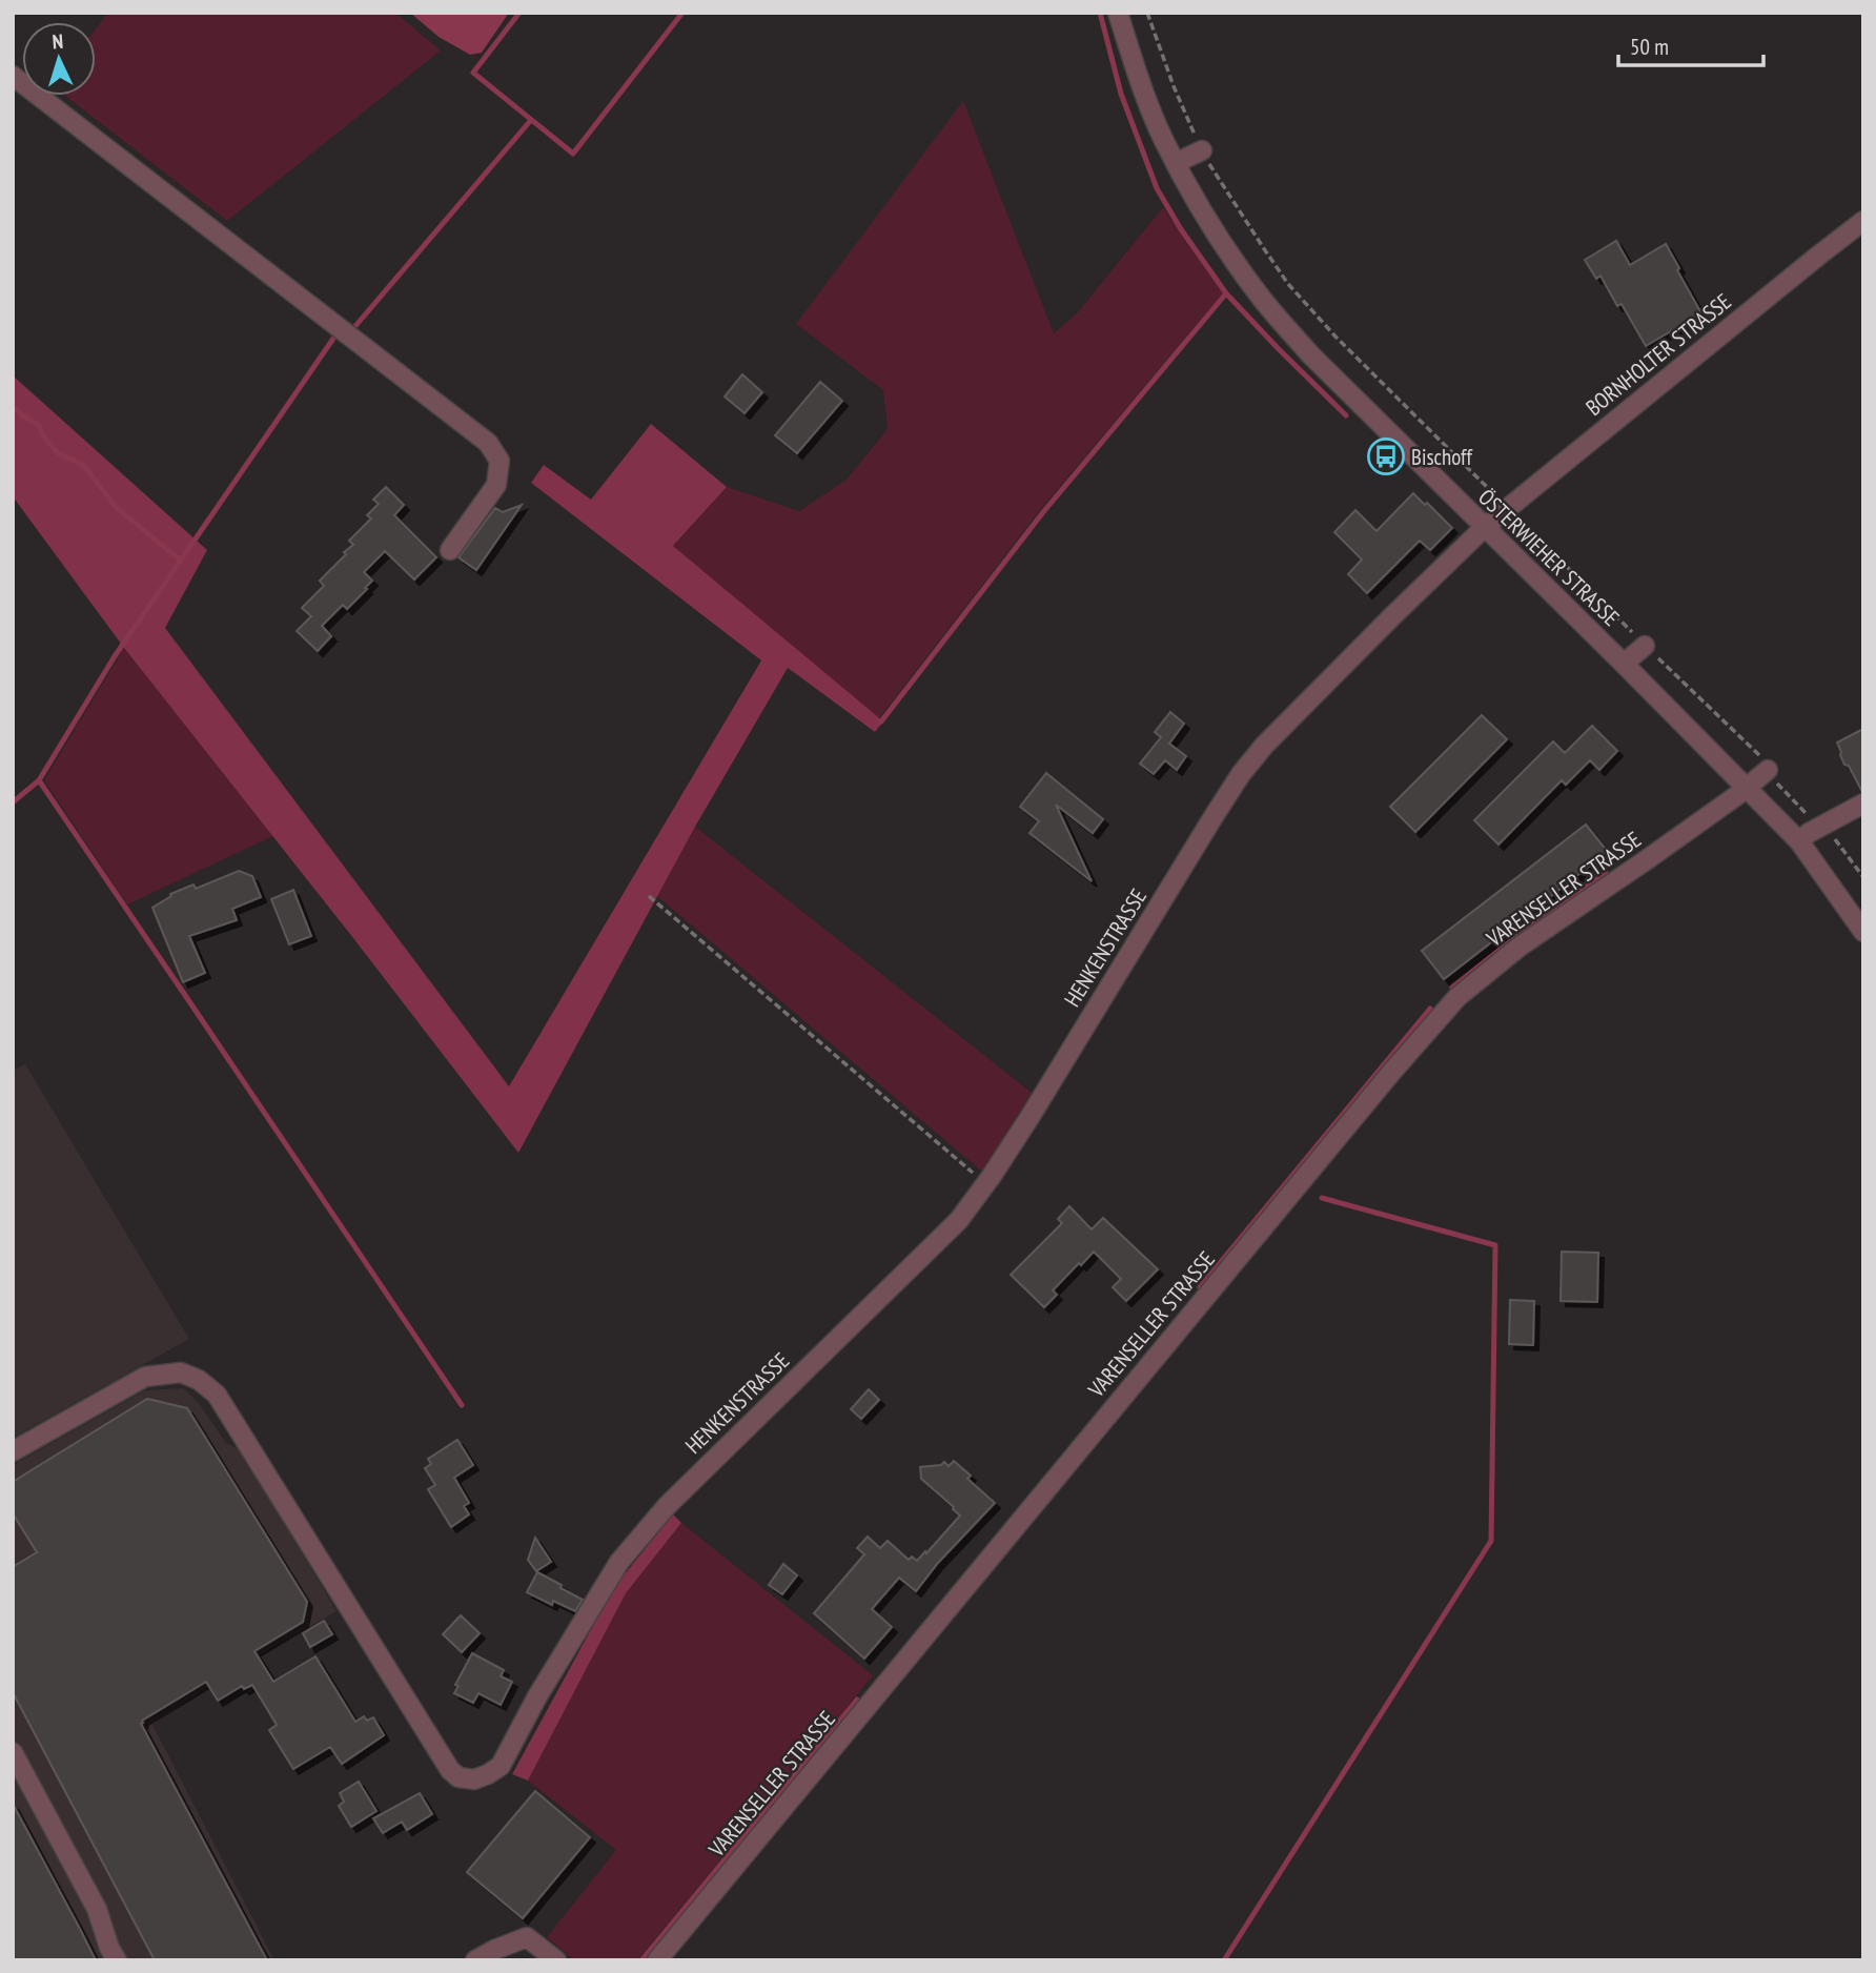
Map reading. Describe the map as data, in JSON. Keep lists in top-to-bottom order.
{
  "streets": {
    "street": [
      "BORNHOLTER STRASSE",
      "ÖSTERWIEHER STRASSE",
      "VARENSELLER STRASSE",
      "HENKENSTRASSE"
    ]
  },
  "crossings": [
    ["BORNHOLTER STRASSE", "ÖSTERWIEHER STRASSE"],
    ["BORNHOLTER STRASSE", "HENKENSTRASSE"],
    ["ÖSTERWIEHER STRASSE", "VARENSELLER STRASSE"],
    ["ÖSTERWIEHER STRASSE", "HENKENSTRASSE"]
  ],
  "places": {
    "bus stop": ["Bischoff"]
  },
  "scale_bar": "50 m",
  "north": "top"
}
